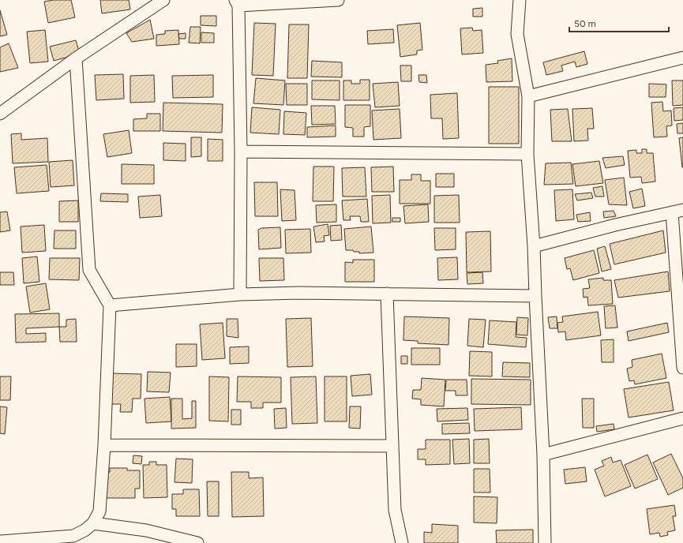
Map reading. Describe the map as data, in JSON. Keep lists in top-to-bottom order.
{
  "scale_bar": "50 m"
}
